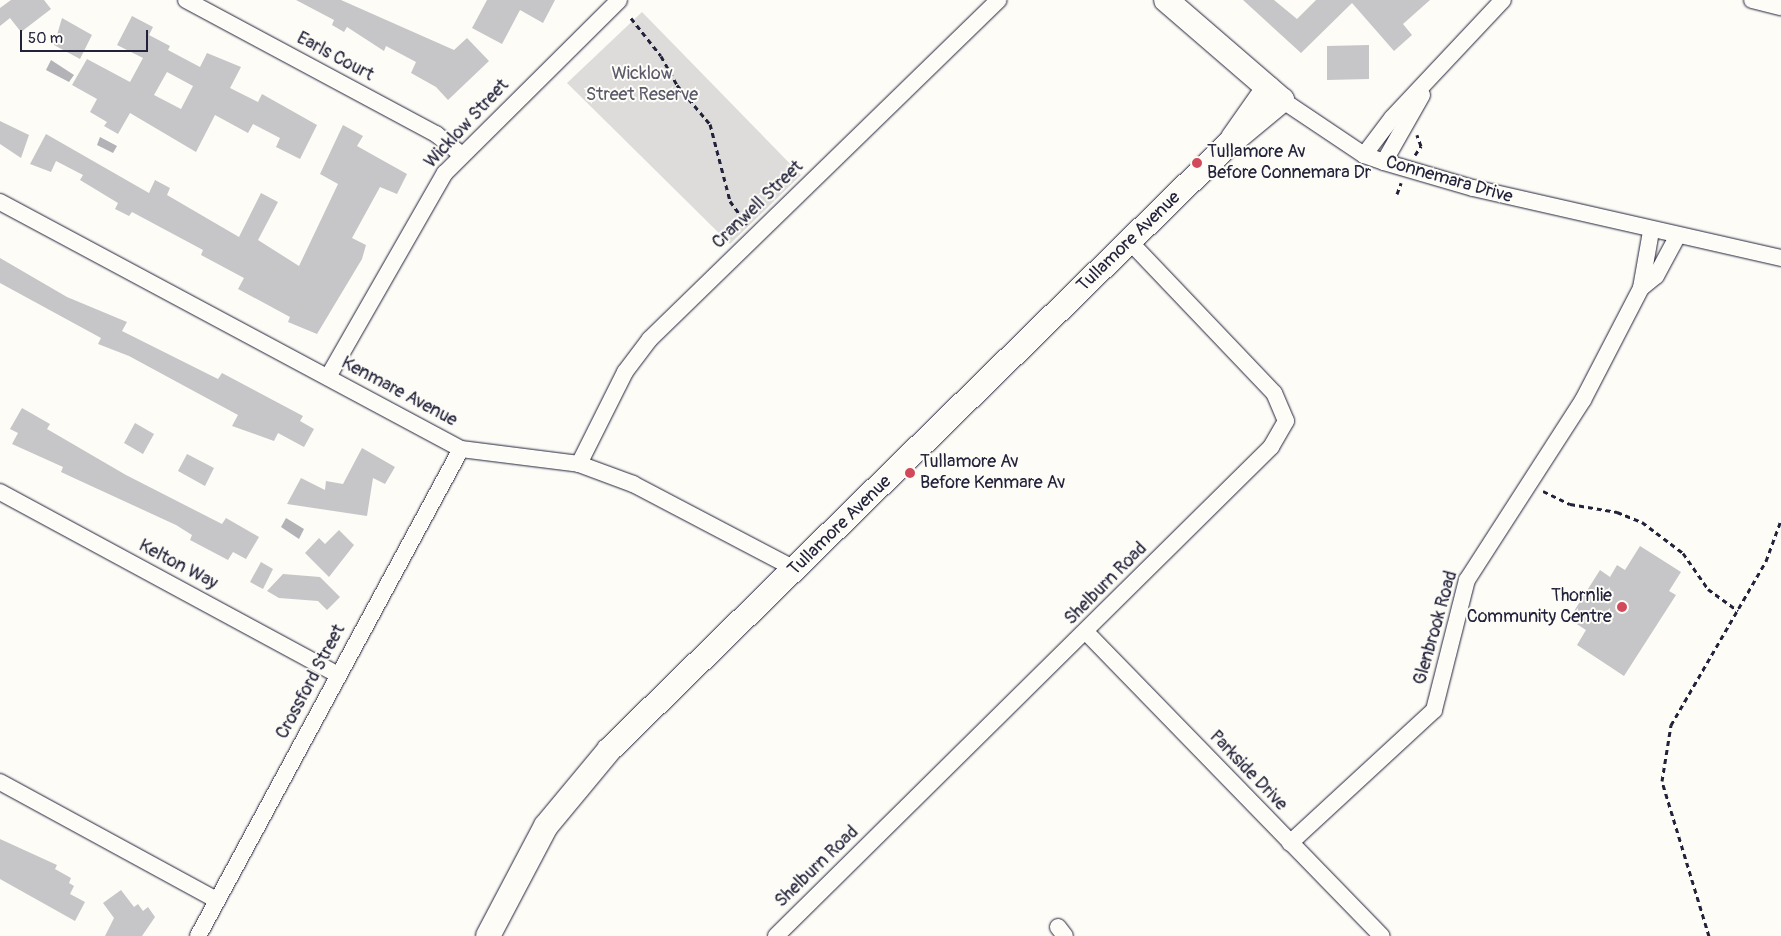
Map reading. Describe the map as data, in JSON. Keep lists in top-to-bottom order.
{
  "streets": {
    "street": [
      "Earls Court",
      "Wicklow Street",
      "Connemara Drive",
      "Cranwell Street",
      "Tullamore Avenue",
      "Kenmare Avenue",
      "Kelton Way",
      "Shelburn Road",
      "Glenbrook Road",
      "Crossford Street",
      "Parkside Drive"
    ]
  },
  "crossings": [
    ["Earls Court", "Wicklow Street"],
    ["Wicklow Street", "Kenmare Avenue"],
    ["Connemara Drive", "Tullamore Avenue"],
    ["Connemara Drive", "Glenbrook Road"],
    ["Cranwell Street", "Kenmare Avenue"],
    ["Tullamore Avenue", "Kenmare Avenue"],
    ["Tullamore Avenue", "Shelburn Road"],
    ["Kenmare Avenue", "Crossford Street"],
    ["Kelton Way", "Crossford Street"],
    ["Shelburn Road", "Parkside Drive"],
    ["Glenbrook Road", "Parkside Drive"]
  ],
  "parks": ["Wicklow Street Reserve"],
  "places": ["Tullamore Av Before Connemara Dr", "Tullamore Av Before Kenmare Av", "Thornlie Community Centre"],
  "scale_bar": "50 m"
}
